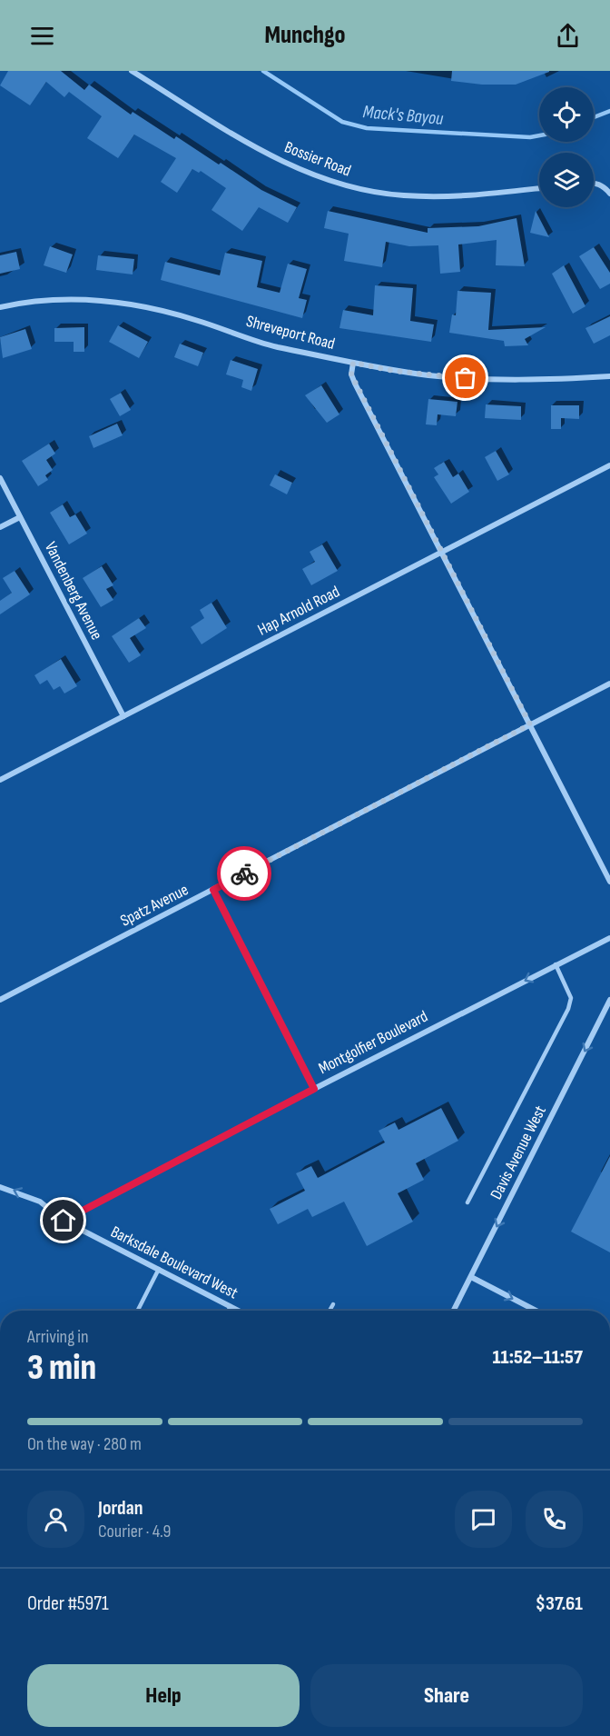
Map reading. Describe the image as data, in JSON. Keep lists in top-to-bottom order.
{
  "streets": {
    "street": [
      "Bossier Road",
      "Shreveport Road",
      "Vandenberg Avenue",
      "Hap Arnold Road",
      "Spatz Avenue",
      "Montgolfier Boulevard",
      "Davis Avenue West",
      "Barksdale Boulevard West"
    ]
  },
  "crossings": [
    ["Vandenberg Avenue", "Hap Arnold Road"],
    ["Montgolfier Boulevard", "Barksdale Boulevard West"]
  ],
  "one_way": ["Montgolfier Boulevard", "Davis Avenue West"],
  "water": ["Mack's Bayou"],
  "page": {
    "header": "Munchgo",
    "heading": ["3 min", "Arriving in", "11:52–11:57"],
    "panel": [
      "Jordan",
      "Courier · 4.9",
      "Order #5971",
      "$37.61"
    ],
    "bar": "On the way · 280 m",
    "buttons": ["Help", "Share"]
  }
}
